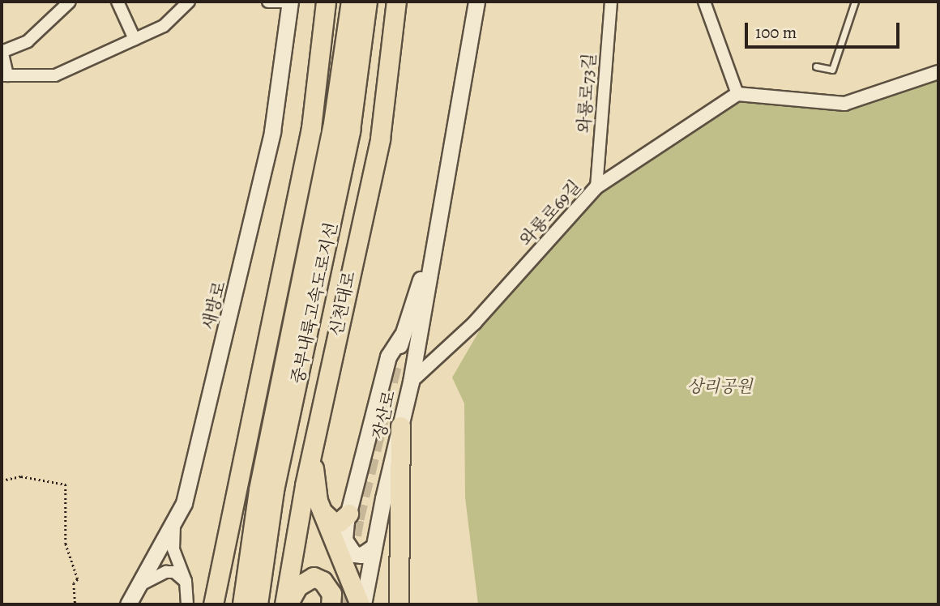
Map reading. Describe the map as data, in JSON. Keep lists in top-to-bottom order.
{
  "streets": {
    "highway": ["중부내륙고속도로지선", "신천대로"],
    "main road": ["새방로", "장산로"],
    "street": ["와룡로73길", "와룡로69길"]
  },
  "crossings": [
    ["와룡로73길", "와룡로69길"],
    ["와룡로69길", "장산로"]
  ],
  "parks": ["상리공원"],
  "scale_bar": "100 m"
}
